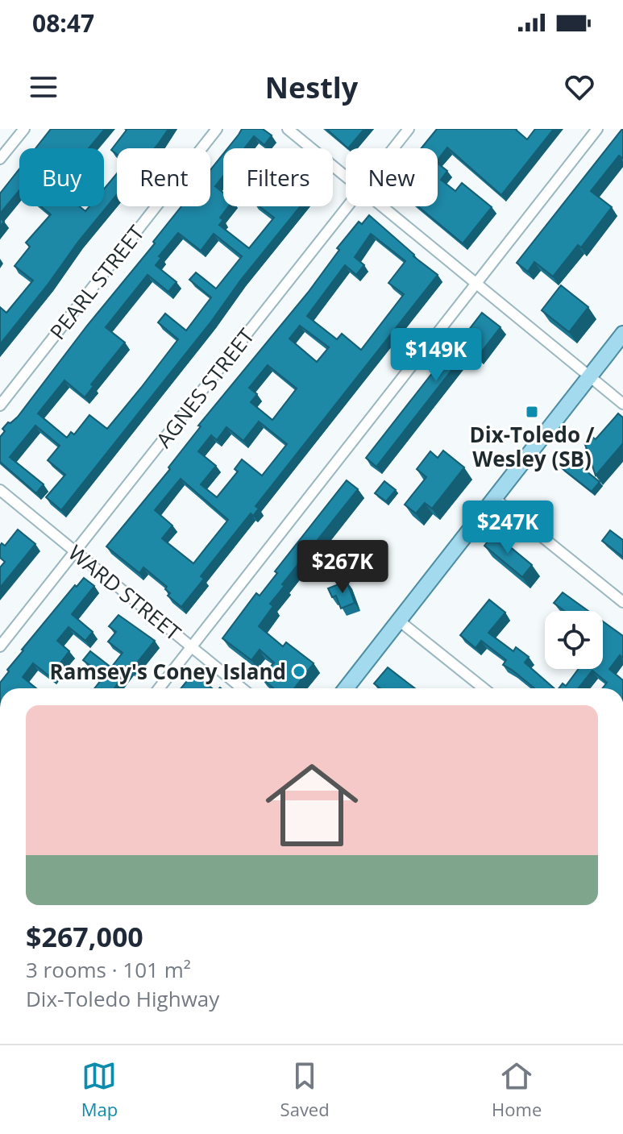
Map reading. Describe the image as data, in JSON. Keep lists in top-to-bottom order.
{
  "streets": {
    "street": ["PEARL STREET", "AGNES STREET", "WARD STREET"]
  },
  "crossings": [
    ["AGNES STREET", "WARD STREET"]
  ],
  "places": {
    "transit": ["Dix-Toledo / Wesley (SB)"],
    "other": ["Ramsey's Coney Island"]
  },
  "page": {
    "status": "08:47",
    "header": "Nestly",
    "chip": [
      "Buy",
      "Rent",
      "Filters",
      "New"
    ],
    "price": ["$149K", "$247K", "$267K"],
    "list": [
      {
        "name": "$267,000",
        "note": "3 rooms · 101 m² · Dix-Toledo Highway"
      }
    ],
    "tabs": ["Map", "Saved", "Home"]
  }
}
